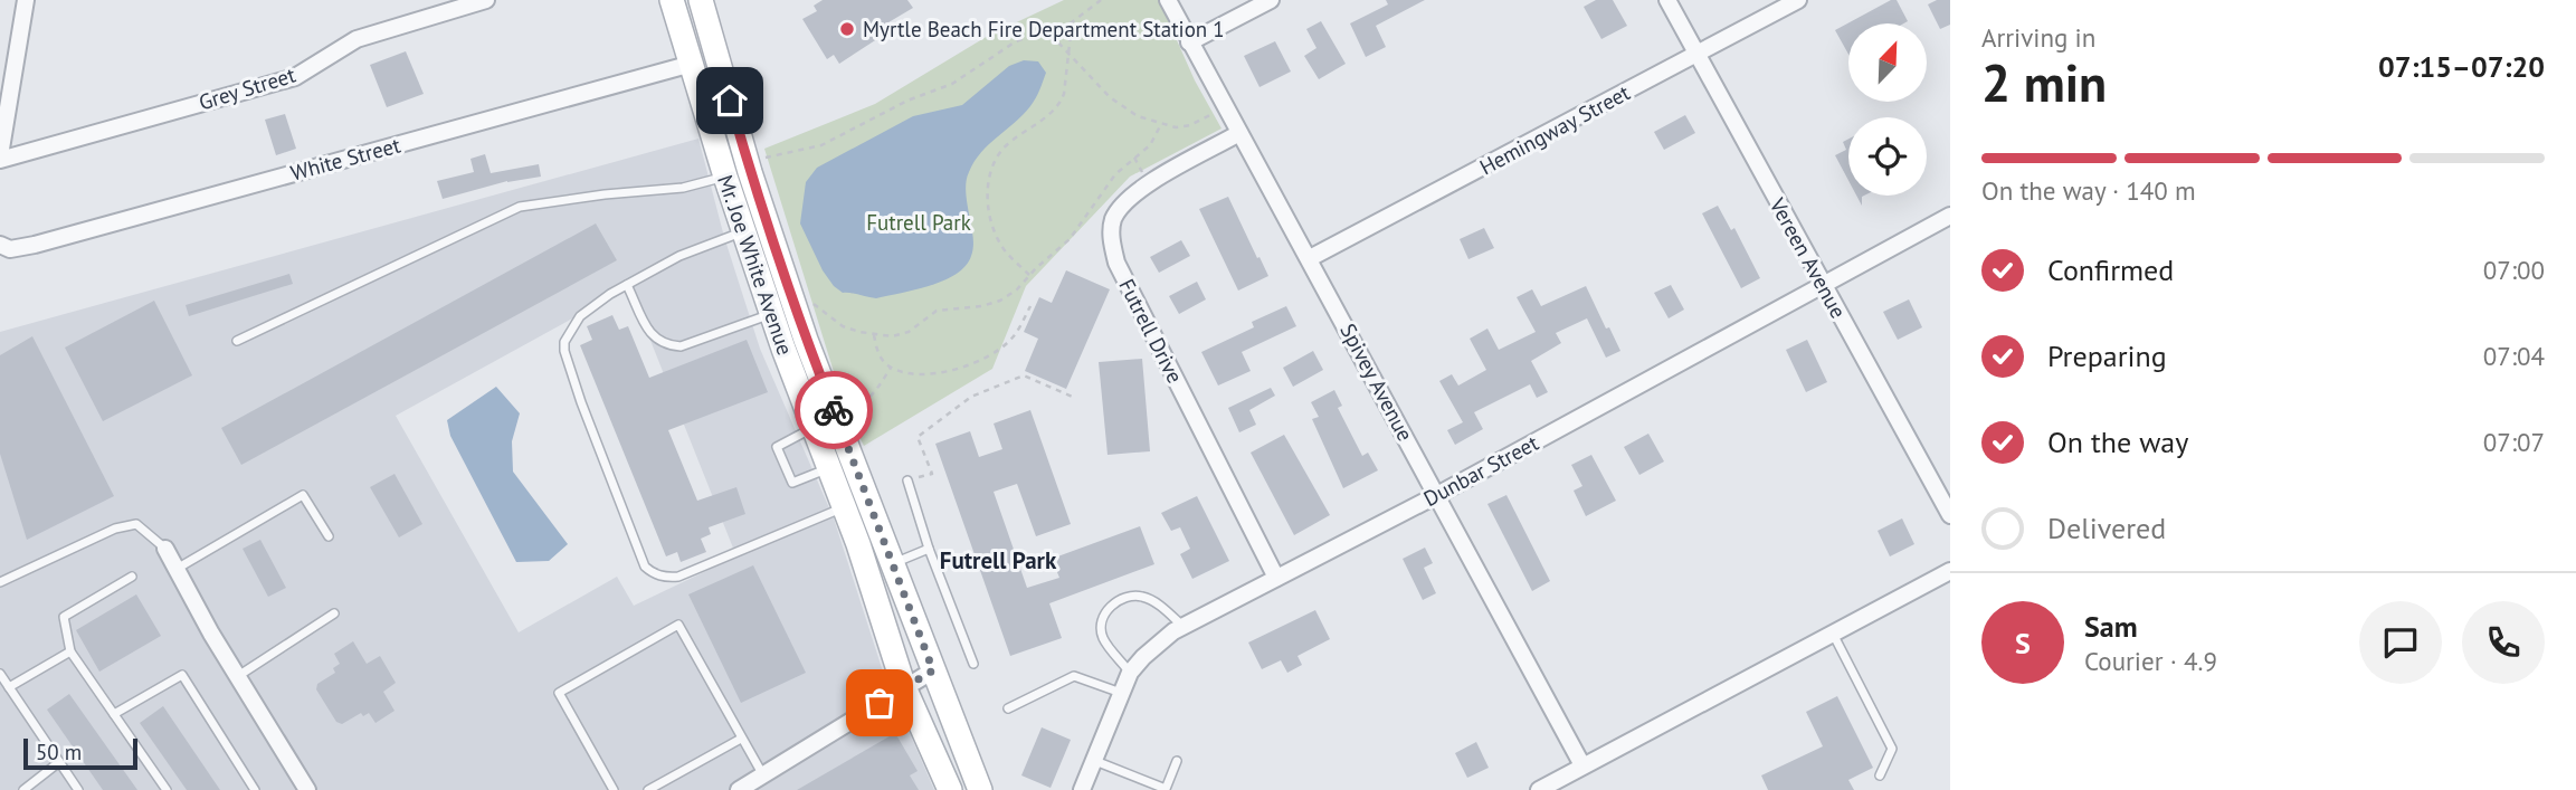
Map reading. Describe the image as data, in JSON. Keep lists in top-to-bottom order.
{
  "streets": {
    "main road": ["Mr. Joe White Avenue"],
    "street": [
      "Grey Street",
      "Hemingway Street",
      "White Street",
      "Vereen Avenue",
      "Futrell Drive",
      "Spivey Avenue",
      "Dunbar Street"
    ]
  },
  "crossings": [
    ["Hemingway Street", "Vereen Avenue"],
    ["Hemingway Street", "Spivey Avenue"],
    ["White Street", "Mr. Joe White Avenue"],
    ["Vereen Avenue", "Dunbar Street"],
    ["Futrell Drive", "Spivey Avenue"],
    ["Futrell Drive", "Dunbar Street"],
    ["Spivey Avenue", "Dunbar Street"]
  ],
  "districts": ["Futrell Park"],
  "parks": ["Futrell Park"],
  "places": ["Myrtle Beach Fire Department Station 1"],
  "scale_bar": "50 m",
  "north": "top right",
  "page": {
    "heading": ["2 min", "Arriving in", "07:15–07:20"],
    "panel": ["Sam", "Courier · 4.9"],
    "bar": "On the way · 140 m",
    "list": [
      ["Confirmed", "07:00"],
      ["Preparing", "07:04"],
      ["On the way", "07:07"],
      "Delivered"
    ],
    "round": "S",
    "scale": "50 m"
  }
}
